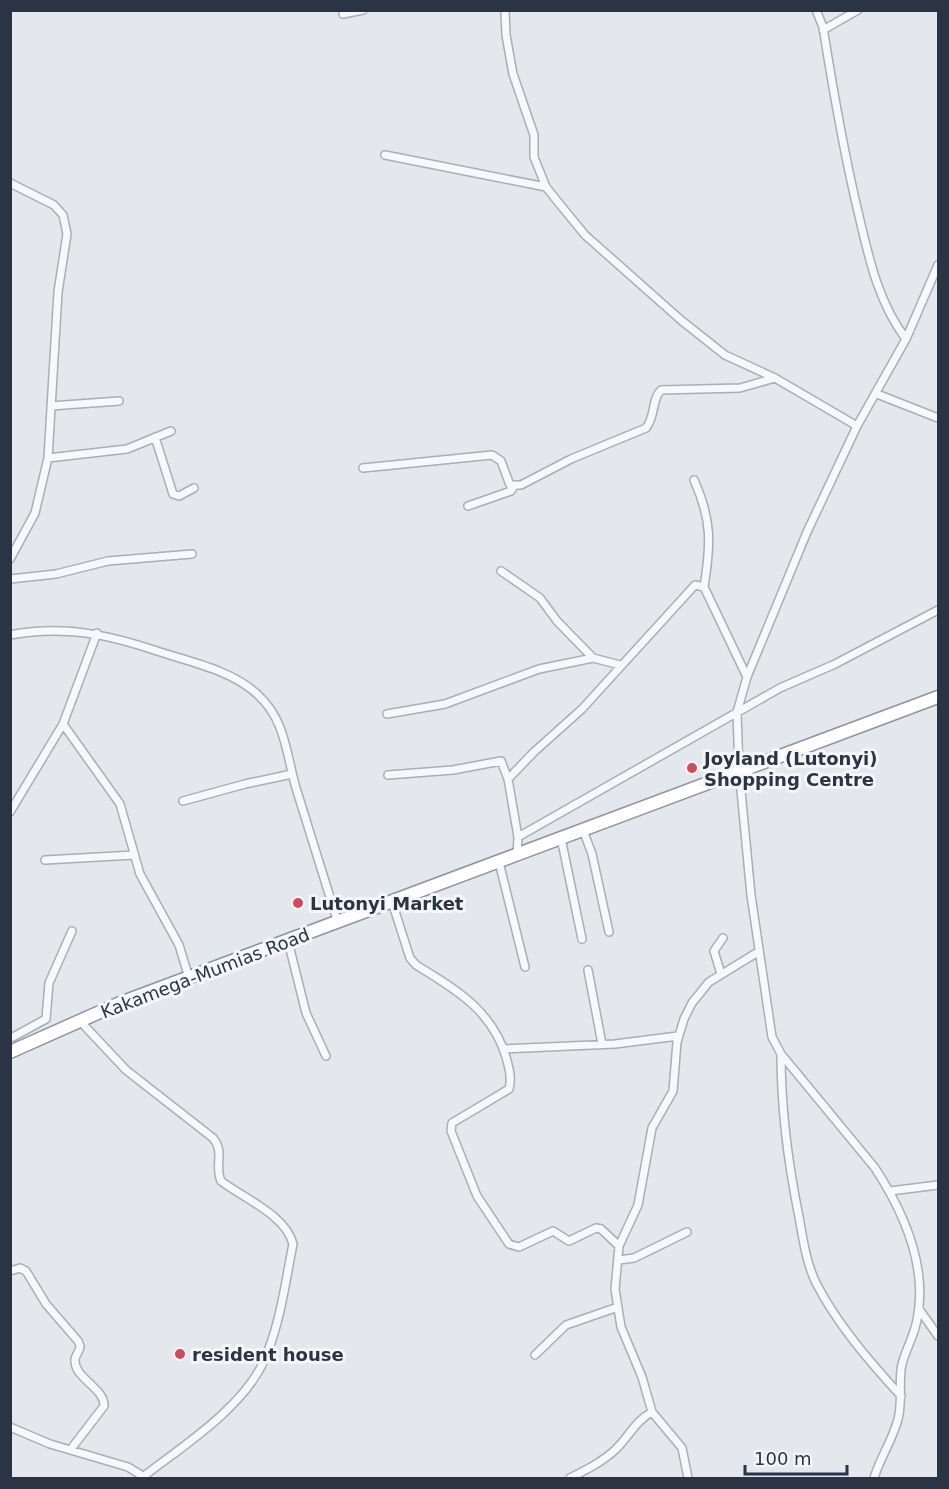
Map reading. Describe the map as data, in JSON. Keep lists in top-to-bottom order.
{
  "streets": {
    "highway": ["Kakamega-Mumias Road"]
  },
  "places": ["Joyland (Lutonyi) Shopping Centre", "Lutonyi Market", "resident house"],
  "scale_bar": "100 m"
}
